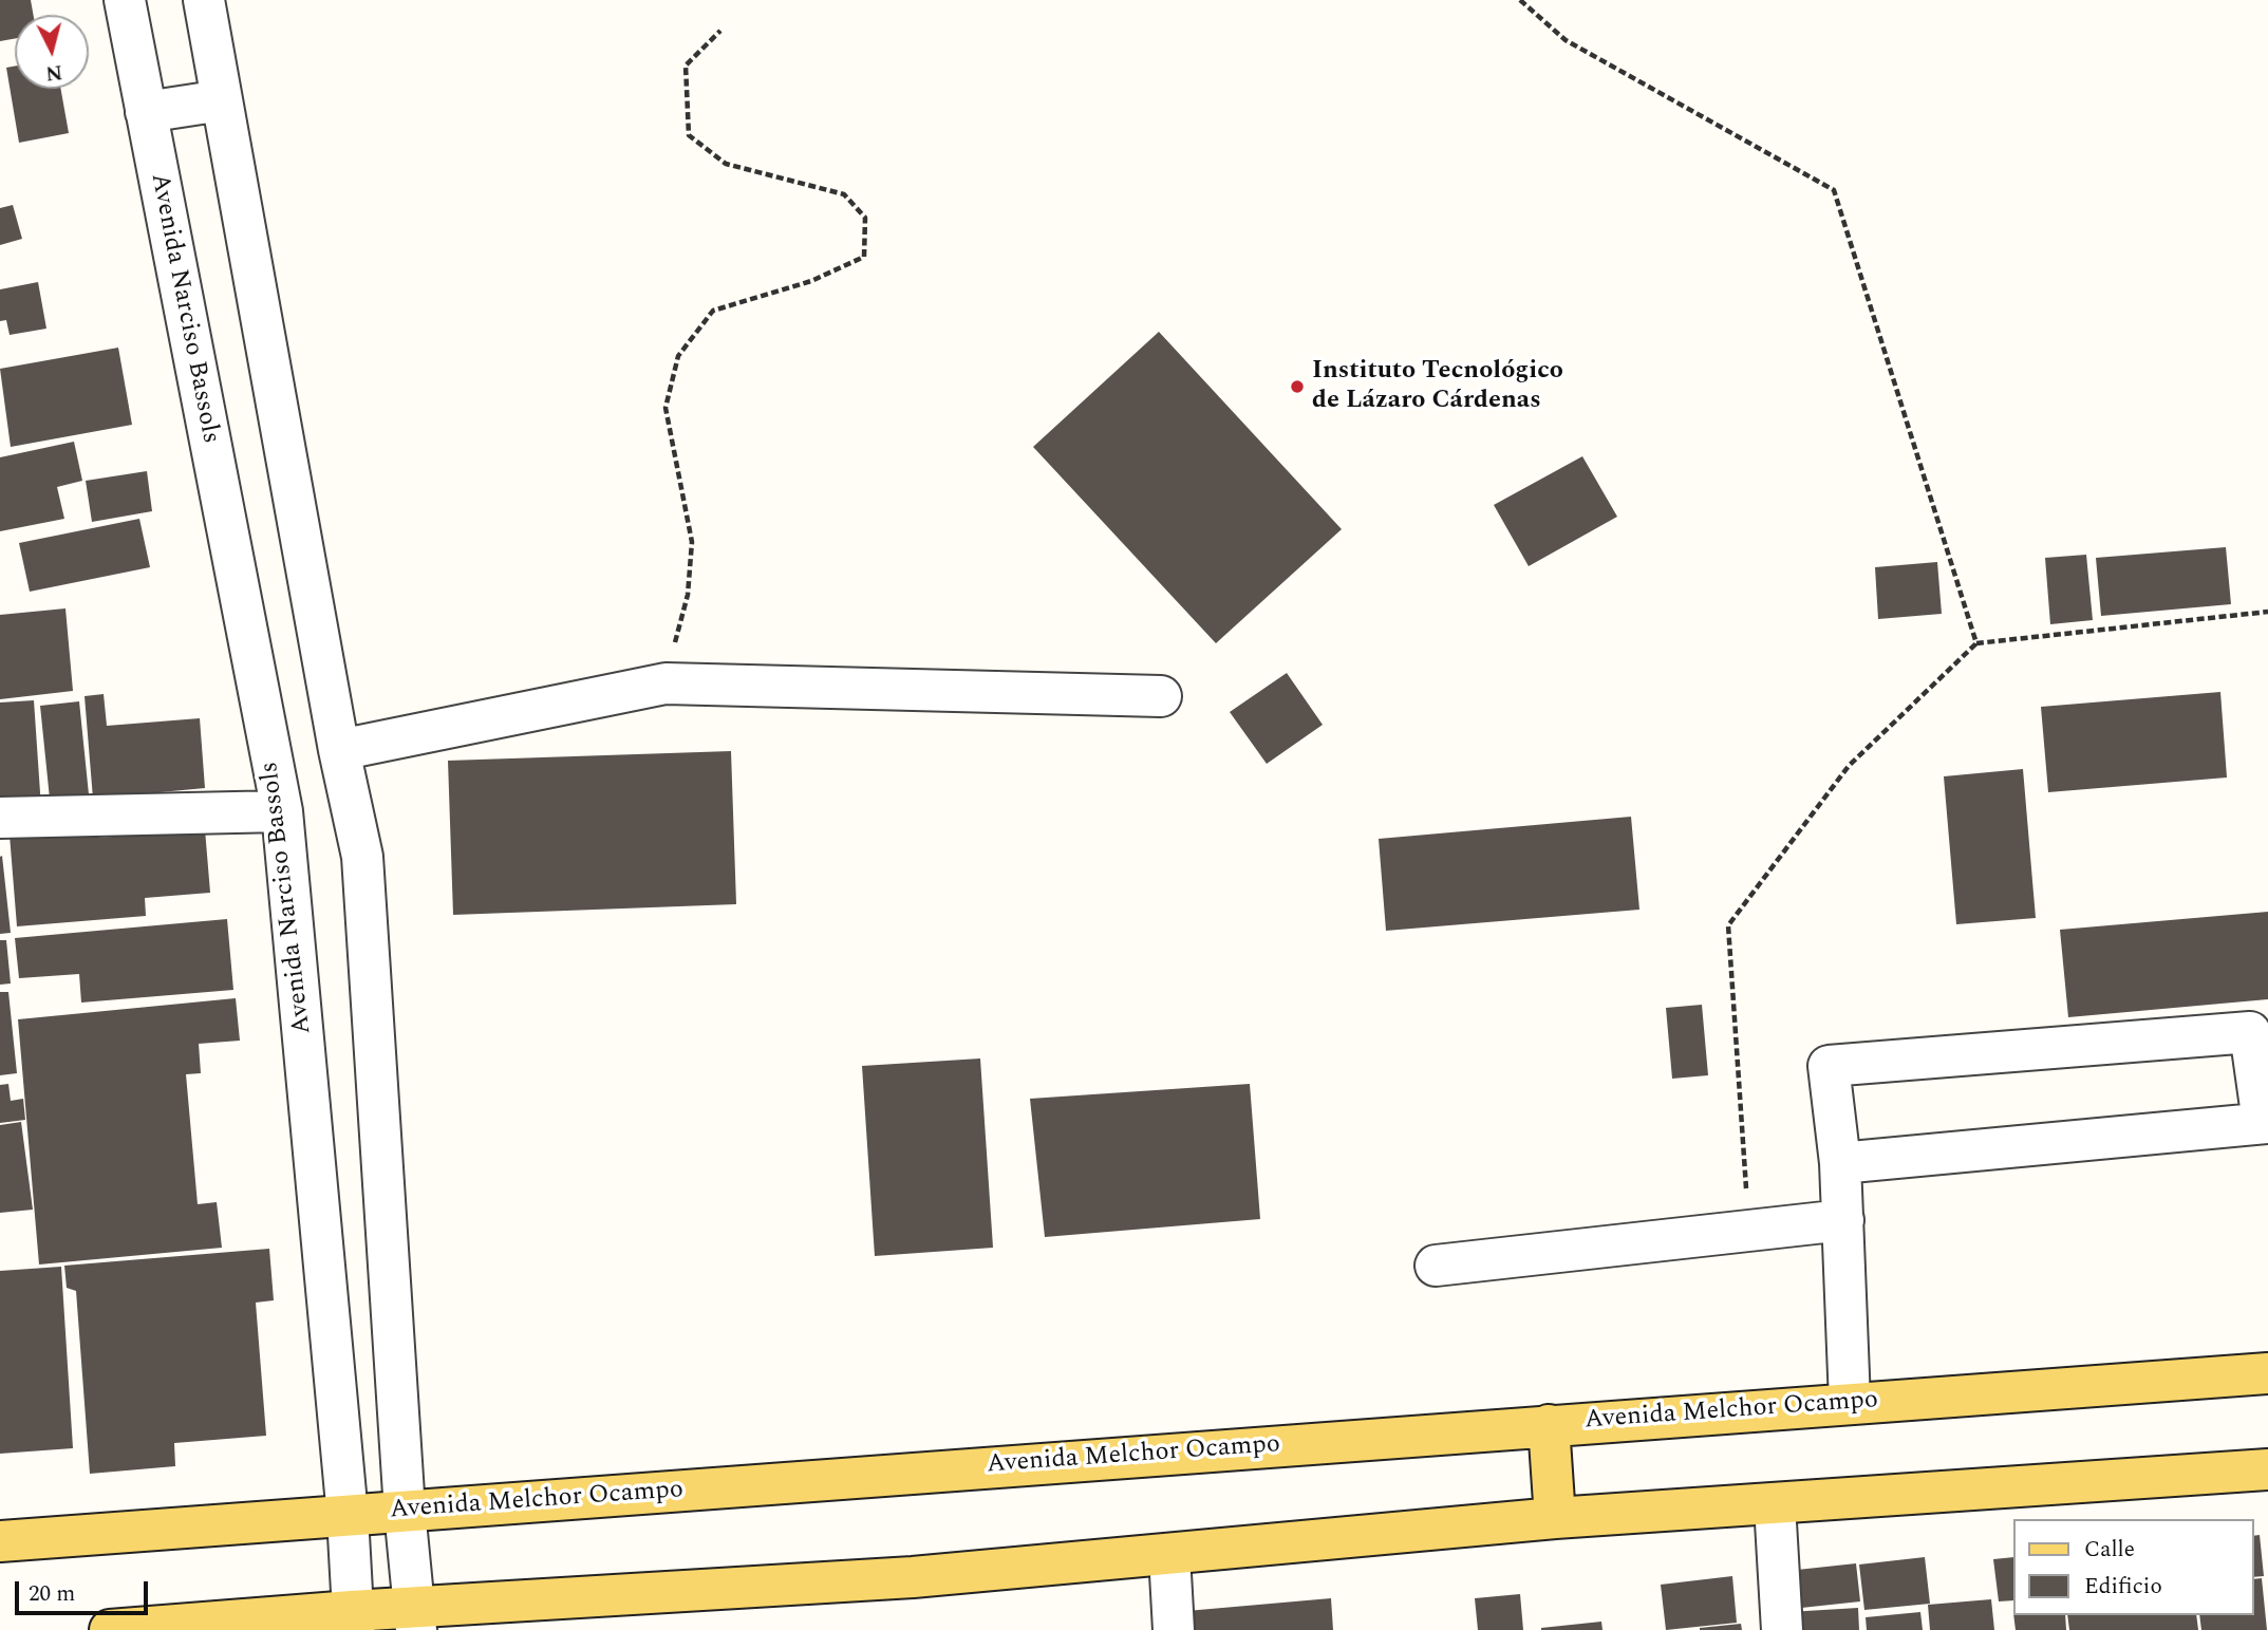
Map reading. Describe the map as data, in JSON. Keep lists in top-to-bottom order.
{
  "streets": {
    "main road": ["Avenida Melchor Ocampo"],
    "street": ["Avenida Narciso Bassols"]
  },
  "crossings": [
    ["Avenida Narciso Bassols", "Avenida Melchor Ocampo"]
  ],
  "places": ["Instituto Tecnológico de Lázaro Cárdenas"],
  "legend": ["Calle", "Edificio"],
  "scale_bar": "20 m",
  "north": "bottom"
}
